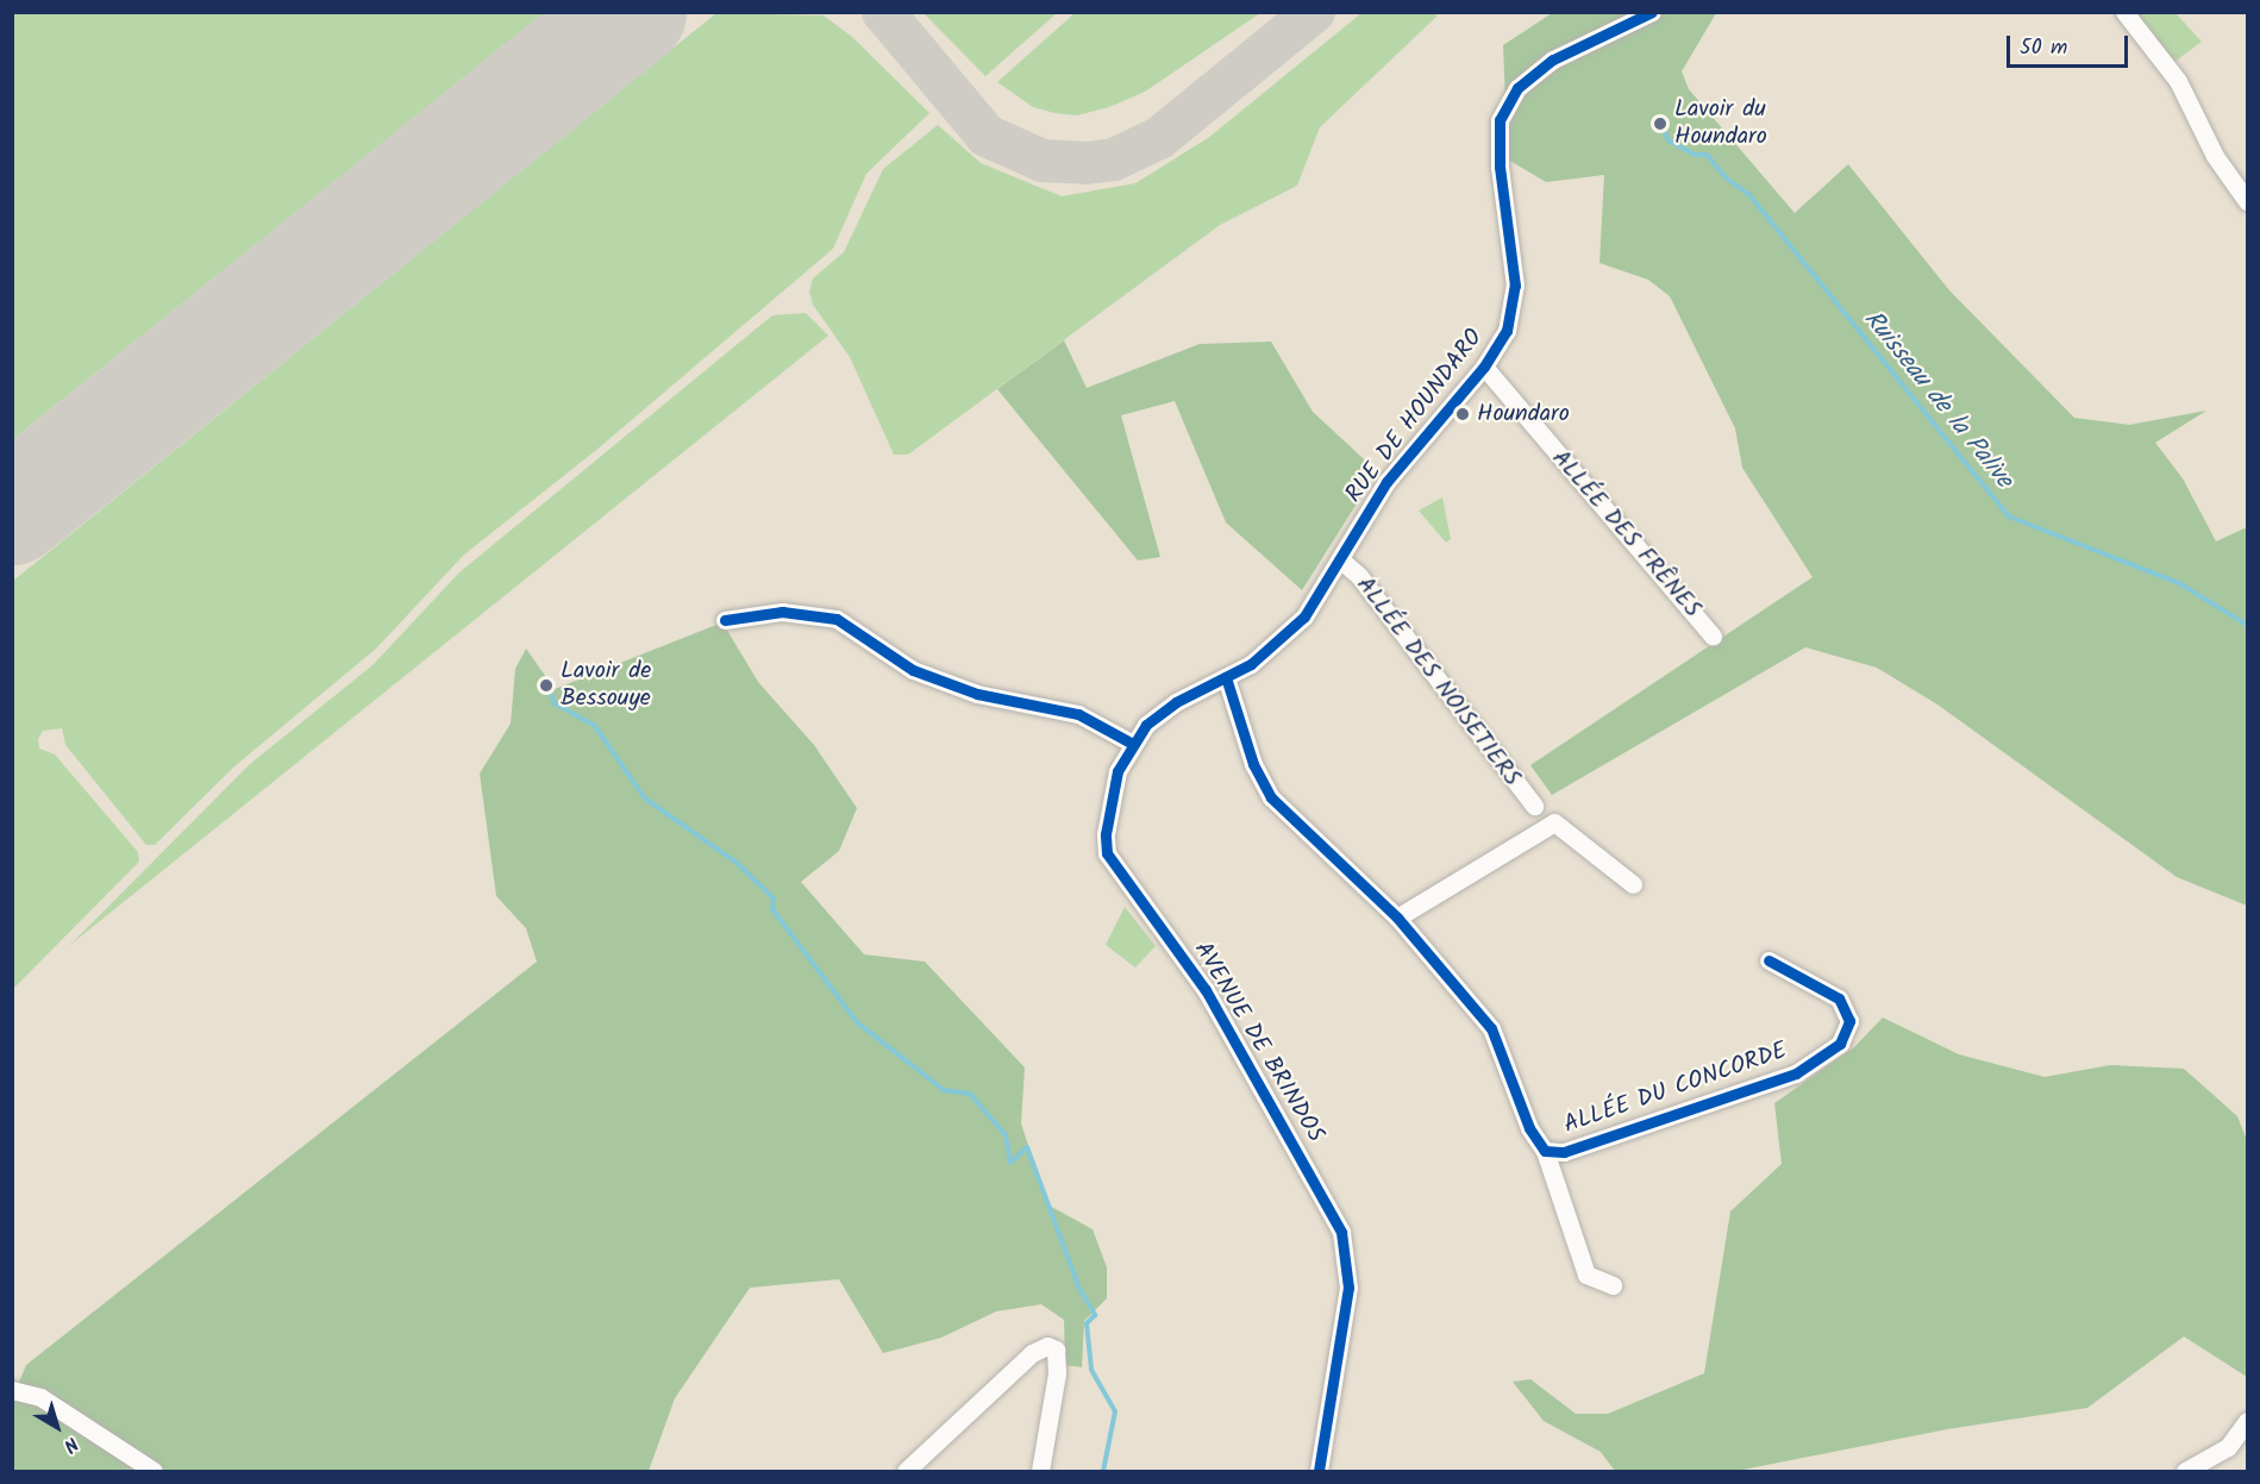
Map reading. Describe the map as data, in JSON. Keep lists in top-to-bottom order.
{
  "streets": {
    "street": [
      "RUE DE HOUNDARO",
      "ALLÉE DES FRÊNES",
      "ALLÉE DES NOISETIERS",
      "AVENUE DE BRINDOS",
      "ALLÉE DU CONCORDE"
    ]
  },
  "crossings": [
    ["RUE DE HOUNDARO", "ALLÉE DES FRÊNES"],
    ["RUE DE HOUNDARO", "ALLÉE DES NOISETIERS"],
    ["RUE DE HOUNDARO", "AVENUE DE BRINDOS"],
    ["RUE DE HOUNDARO", "ALLÉE DU CONCORDE"]
  ],
  "water": ["Ruisseau de la Palive"],
  "places": ["Lavoir du Houndaro", "Houndaro", "Lavoir de Bessouye"],
  "scale_bar": "50 m",
  "north": "bottom right"
}
